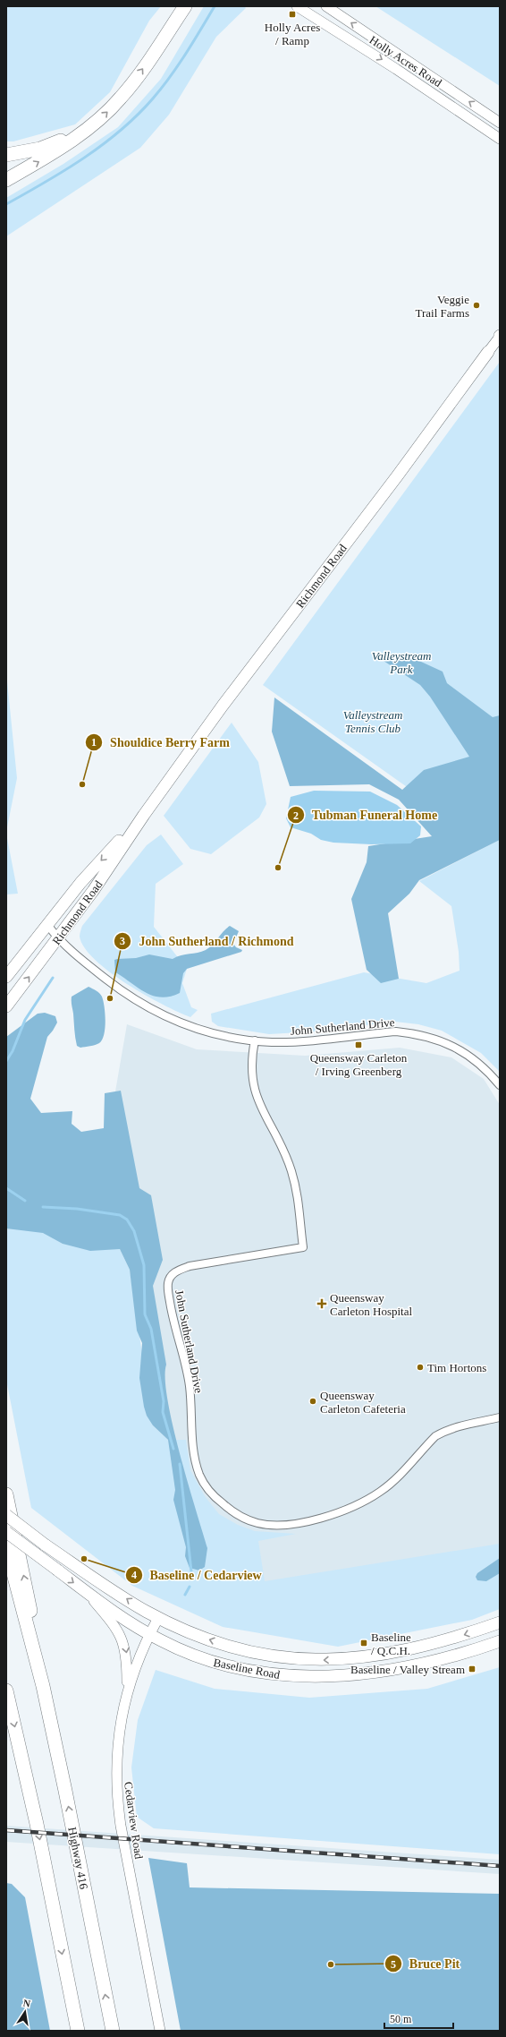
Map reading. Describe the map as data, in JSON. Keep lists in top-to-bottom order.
{
  "streets": {
    "highway": ["Highway 416"],
    "main road": [
      "Holly Acres Road",
      "Richmond Road",
      "Baseline Road",
      "Cedarview Road"
    ],
    "street": ["John Sutherland Drive"]
  },
  "crossings": [
    ["Richmond Road", "John Sutherland Drive"],
    ["Baseline Road", "Cedarview Road"]
  ],
  "parks": ["Valleystream Park", "Valleystream Tennis Club"],
  "places": {
    "transit": [
      "Holly Acres / Ramp",
      "Queensway Carleton / Irving Greenberg",
      "Baseline / Q.C.H.",
      "Baseline / Valley Stream"
    ],
    "other": [
      "Veggie Trail Farms",
      "Shouldice Berry Farm",
      "Tubman Funeral Home",
      "John Sutherland / Richmond",
      "Tim Hortons",
      "Queensway Carleton Cafeteria",
      "Baseline / Cedarview",
      "Bruce Pit"
    ],
    "health": ["Queensway Carleton Hospital"]
  },
  "scale_bar": "50 m",
  "north": "top"
}
